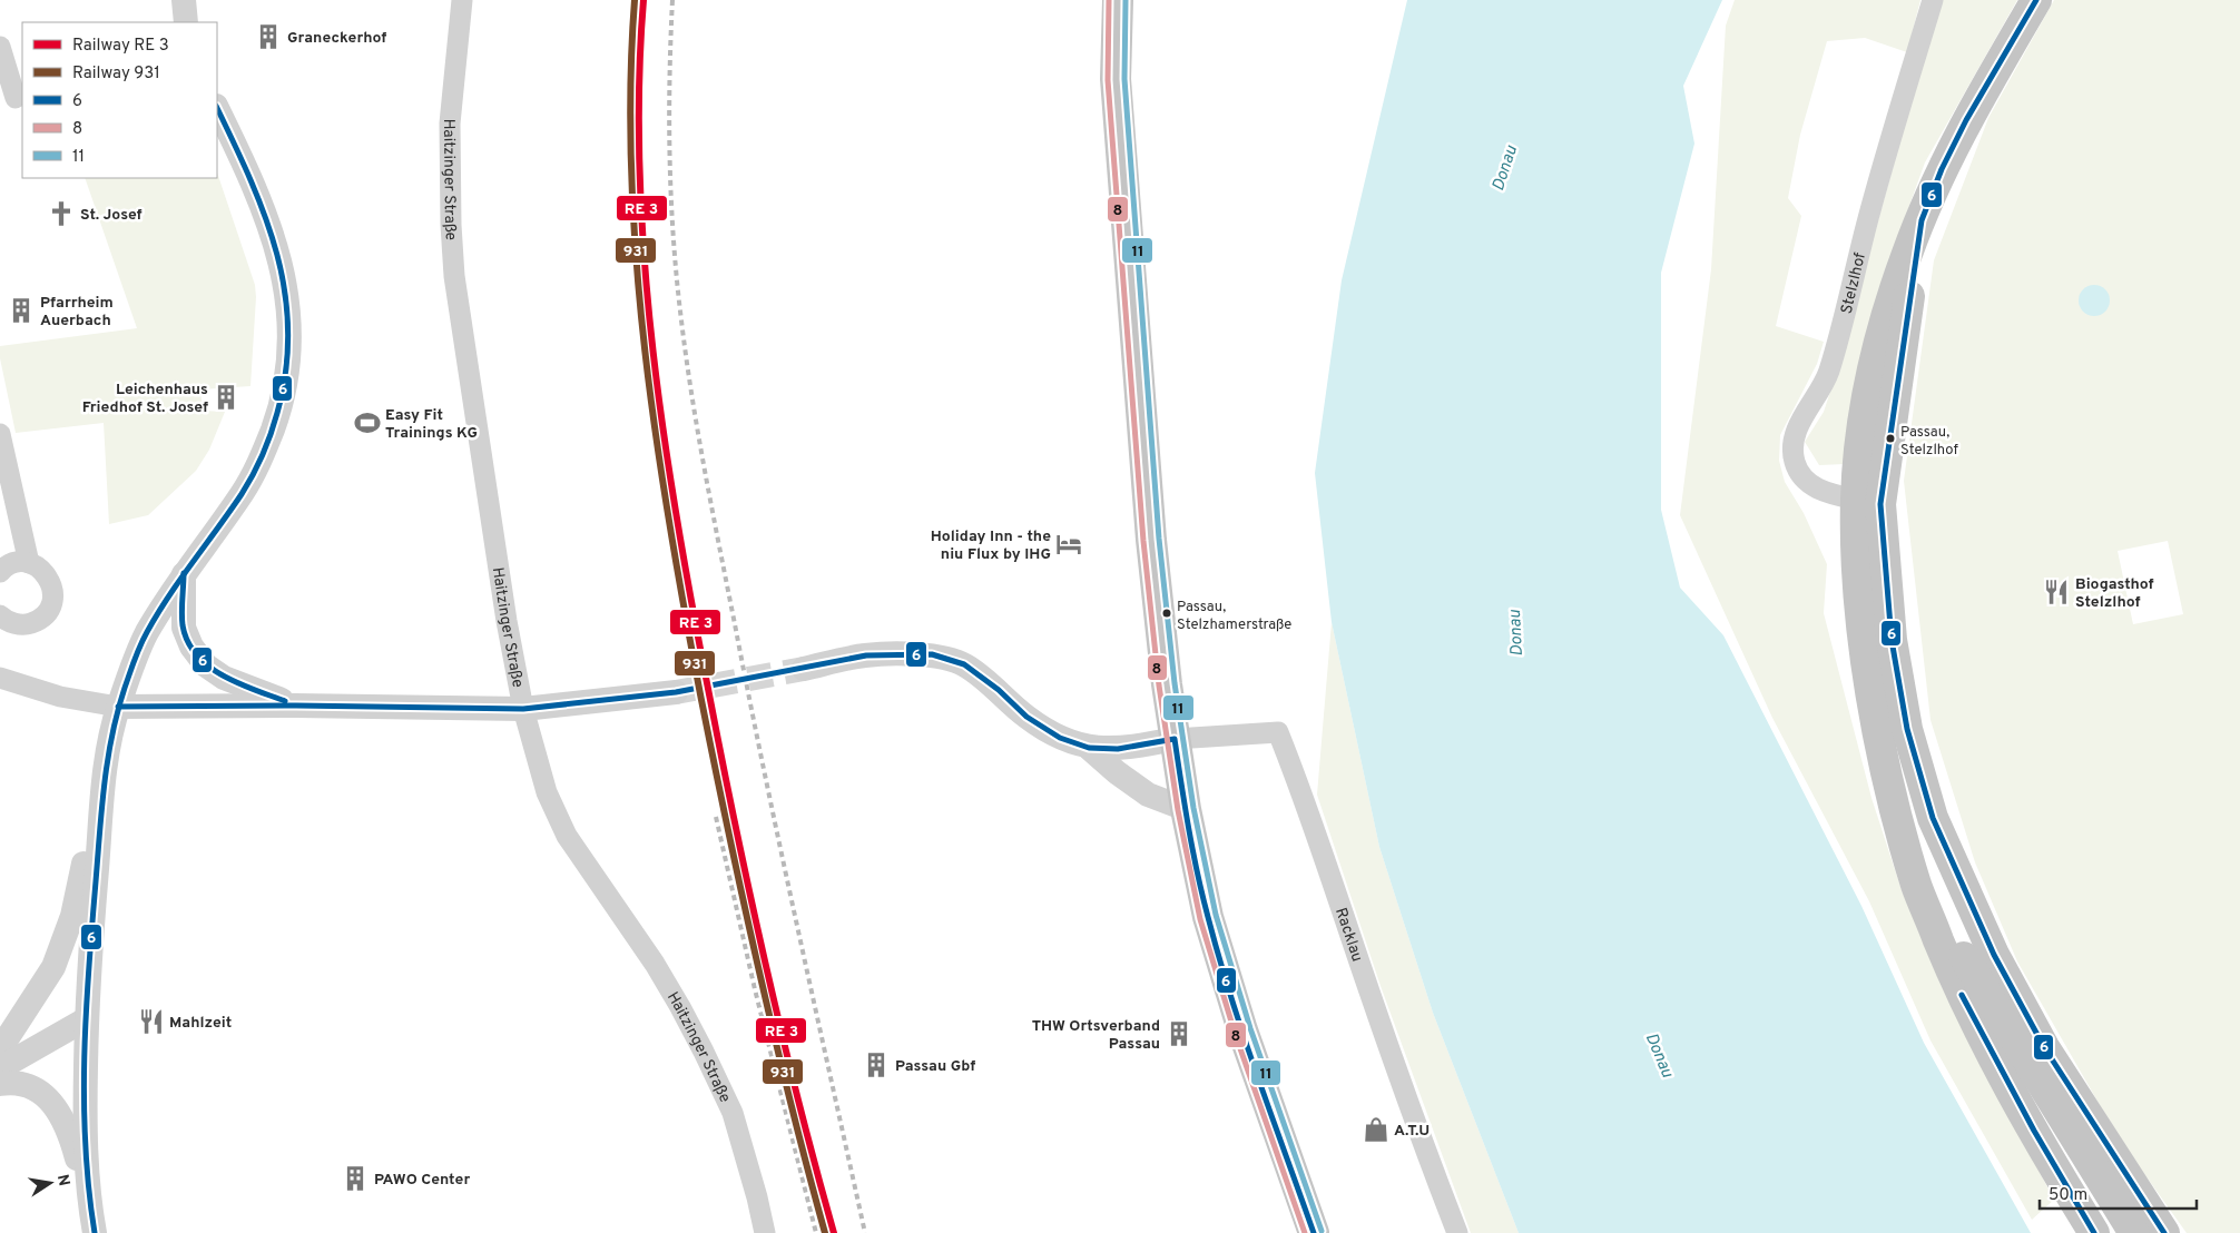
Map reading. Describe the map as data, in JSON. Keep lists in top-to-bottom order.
{
  "streets": {
    "street": ["Haitzinger Straße", "Stelzlhof", "Racklau"]
  },
  "water": ["Donau"],
  "places": {
    "building": [
      "Graneckerhof",
      "Pfarrheim Auerbach",
      "Leichenhaus Friedhof St. Josef",
      "THW Ortsverband Passau",
      "Passau Gbf",
      "PAWO Center"
    ],
    "church": ["St. Josef"],
    "sports": ["Easy Fit Trainings KG"],
    "other": ["Passau, Stelzlhof", "Passau, Stelzhamerstraße"],
    "hotel": ["Holiday Inn - the niu Flux by IHG"],
    "restaurant": ["Biogasthof Stelzlhof", "Mahlzeit"],
    "shop": ["A.T.U"]
  },
  "lines": [
    "rail line 931",
    "transit line 6",
    "transit line 8",
    "transit line 11"
  ],
  "legend": [
    "Railway RE 3",
    "Railway 931",
    "6",
    "8",
    "11"
  ],
  "scale_bar": "50 m",
  "north": "right"
}
